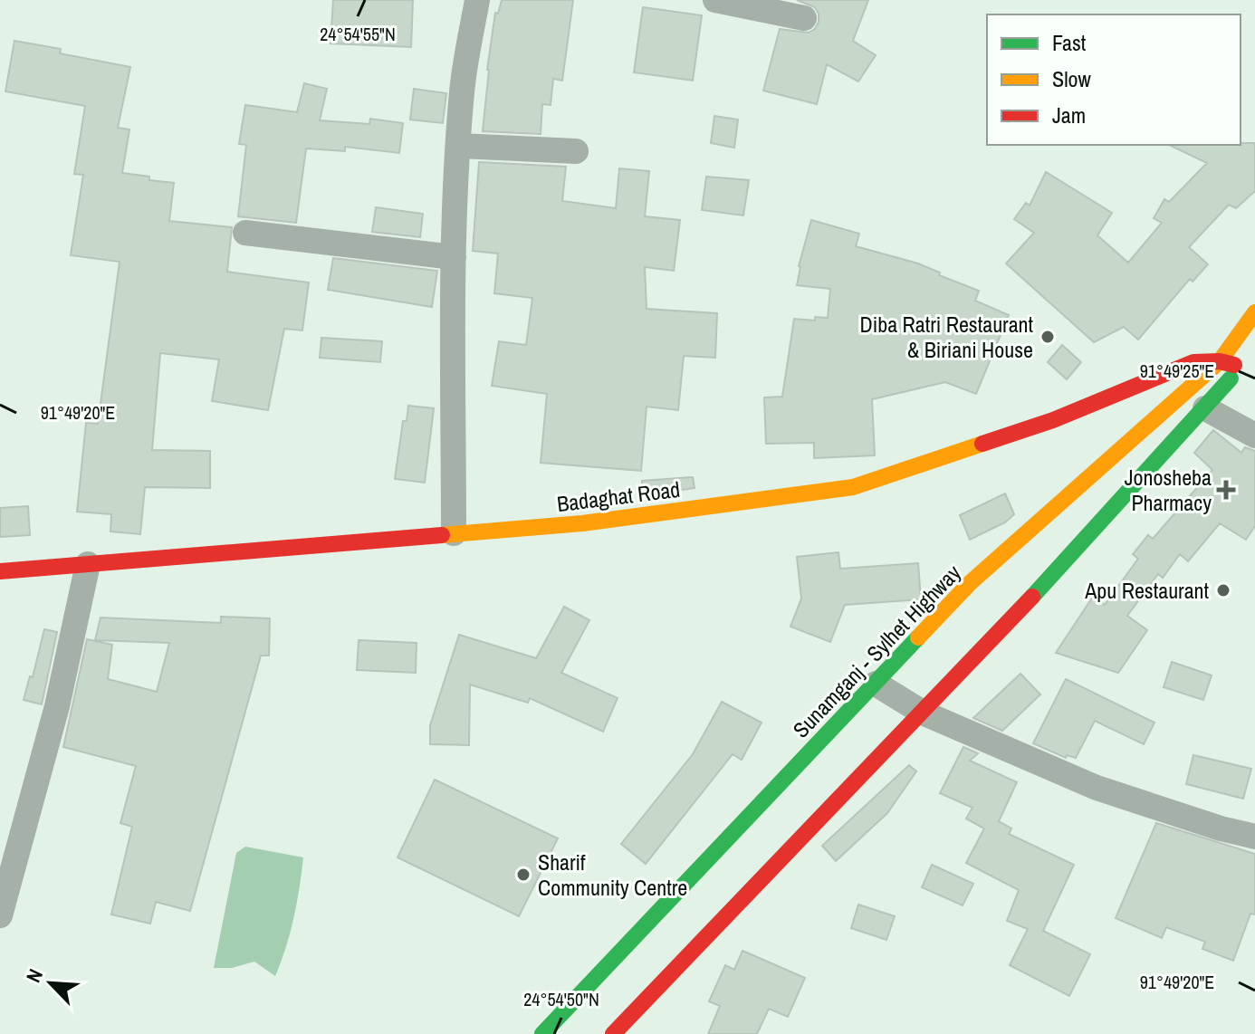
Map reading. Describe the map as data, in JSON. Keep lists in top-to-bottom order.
{
  "streets": {
    "main road": ["Badaghat Road", "Sunamganj - Sylhet Highway"]
  },
  "crossings": [
    ["Badaghat Road", "Sunamganj - Sylhet Highway"]
  ],
  "places": {
    "other": ["Diba Ratri Restaurant & Biriani House", "Apu Restaurant", "Sharif Community Centre"],
    "health": ["Jonosheba Pharmacy"]
  },
  "legend": ["Fast", "Slow", "Jam"],
  "north": "top left",
  "coordinates": [
    "24°54'55\"N",
    "91°49'25\"E",
    "91°49'20\"E",
    "24°54'50\"N"
  ]
}
